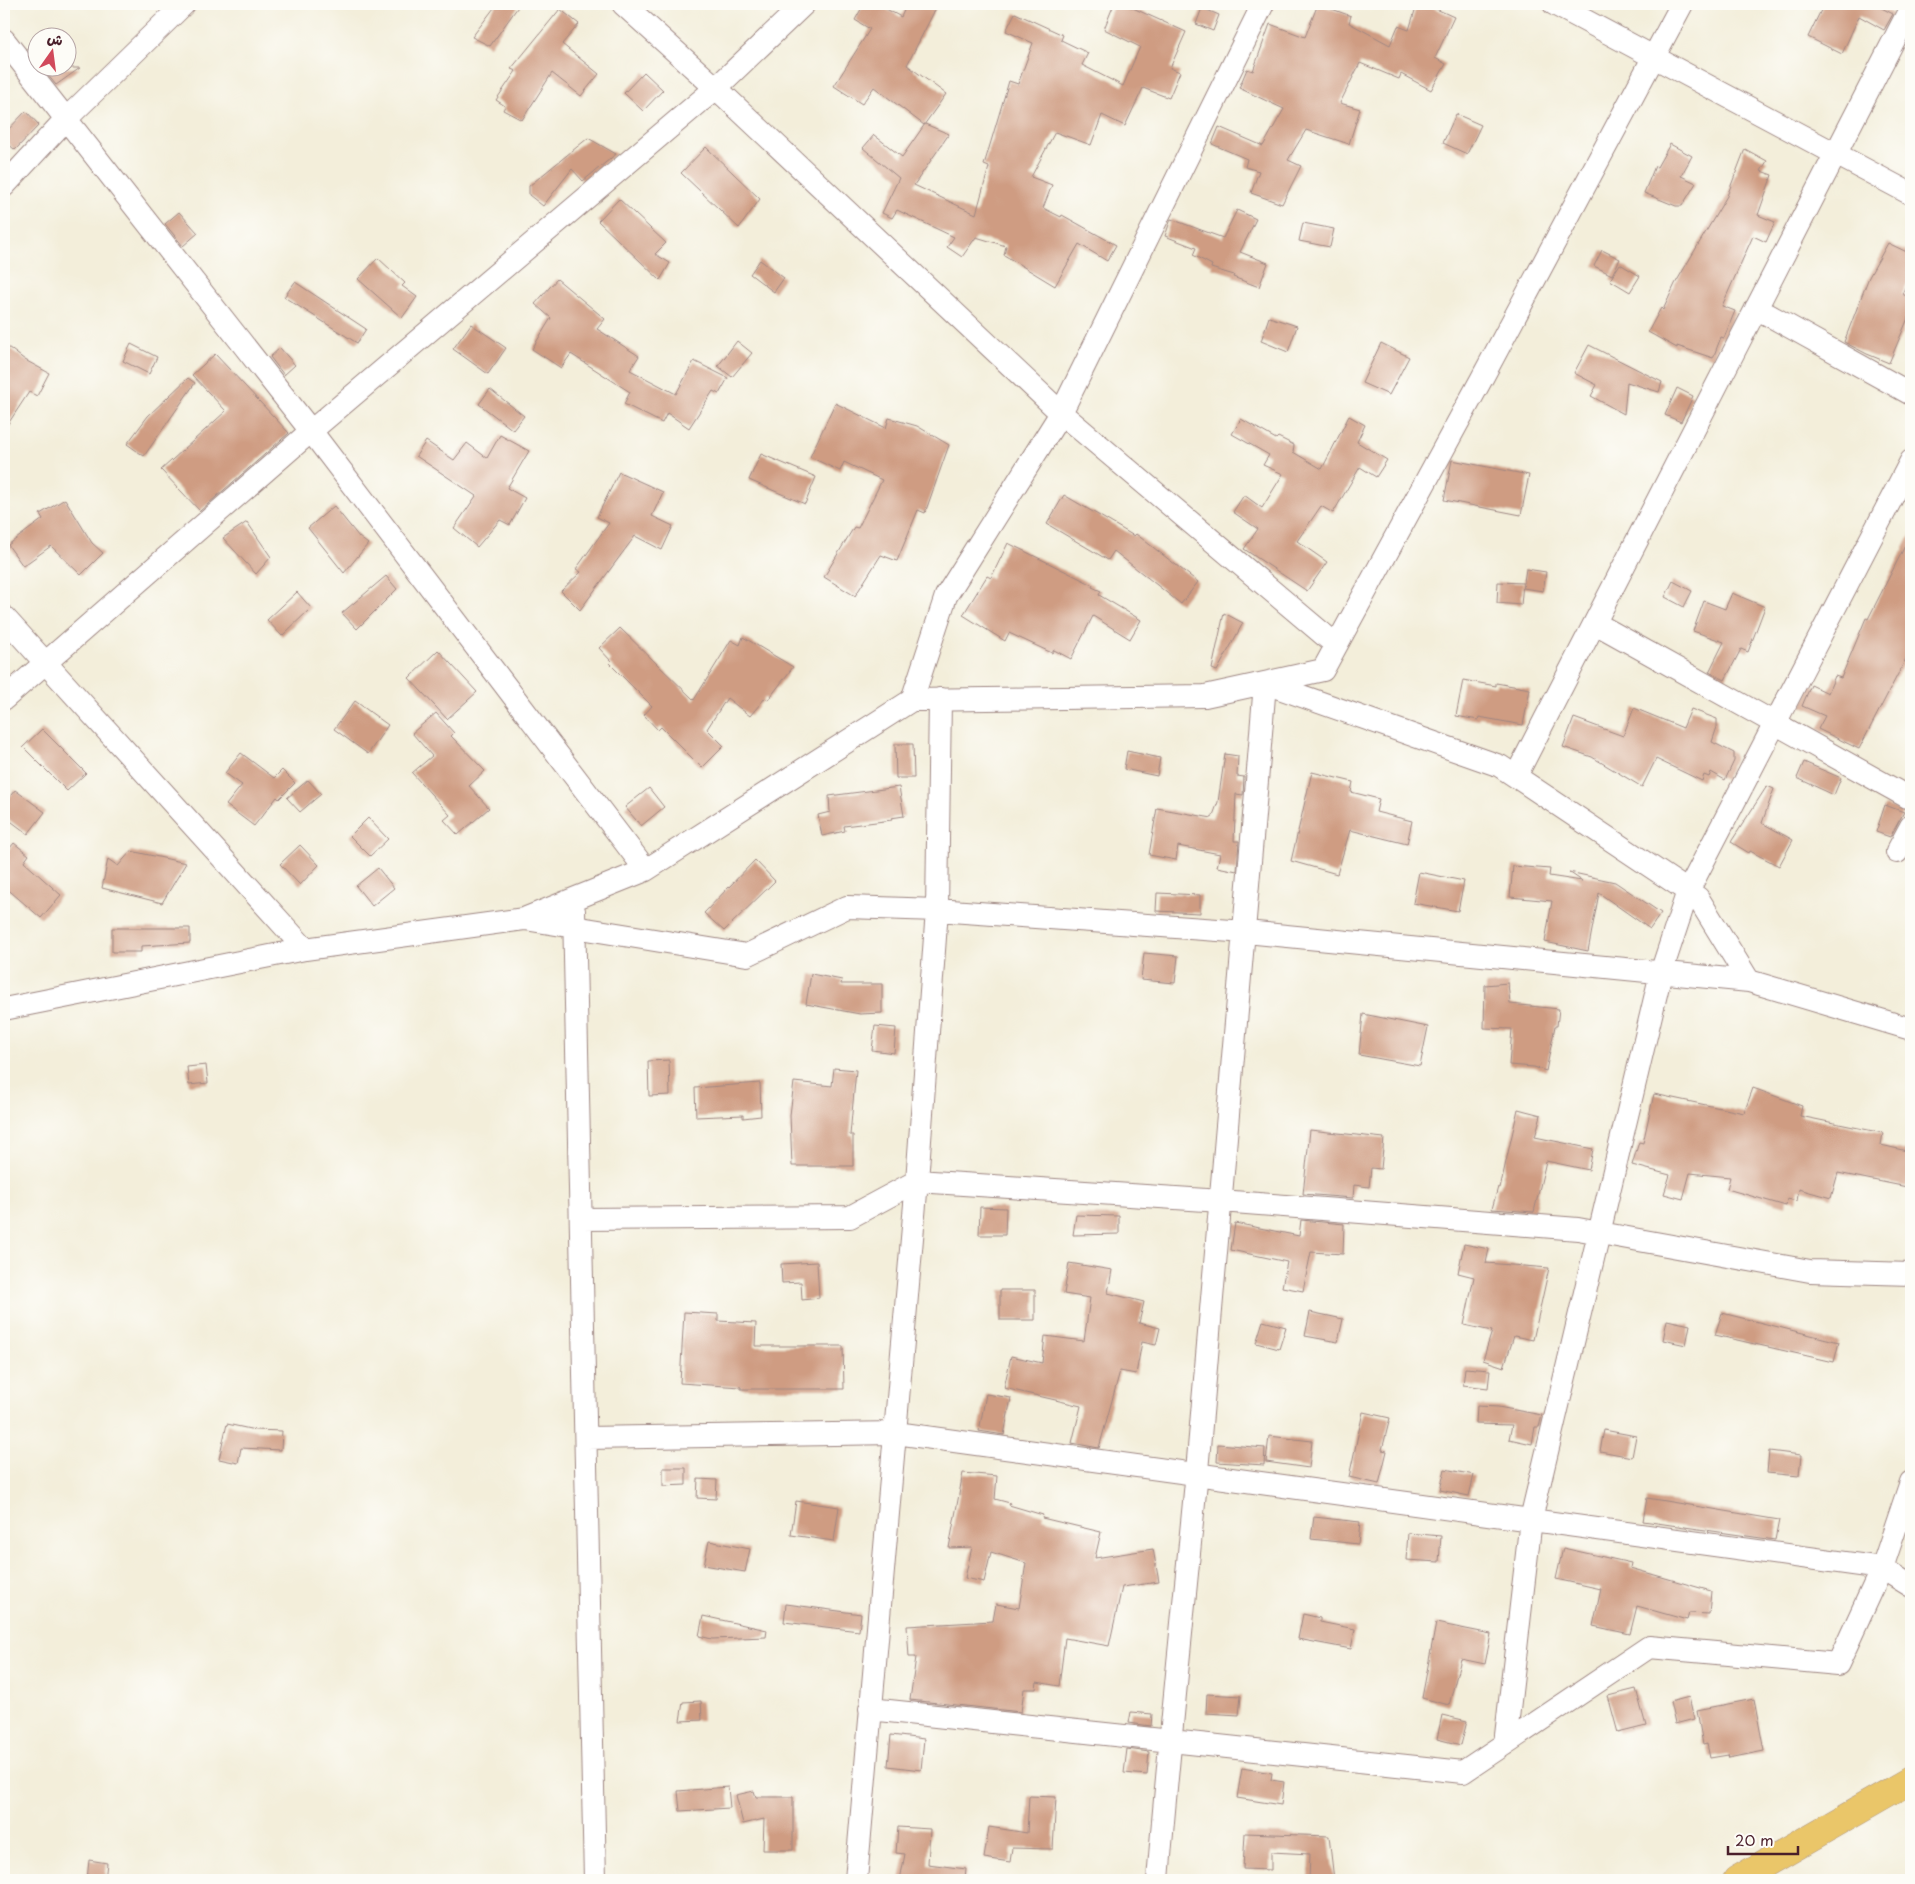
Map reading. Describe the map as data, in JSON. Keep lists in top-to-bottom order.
{
  "scale_bar": "20 m",
  "north": "top"
}
